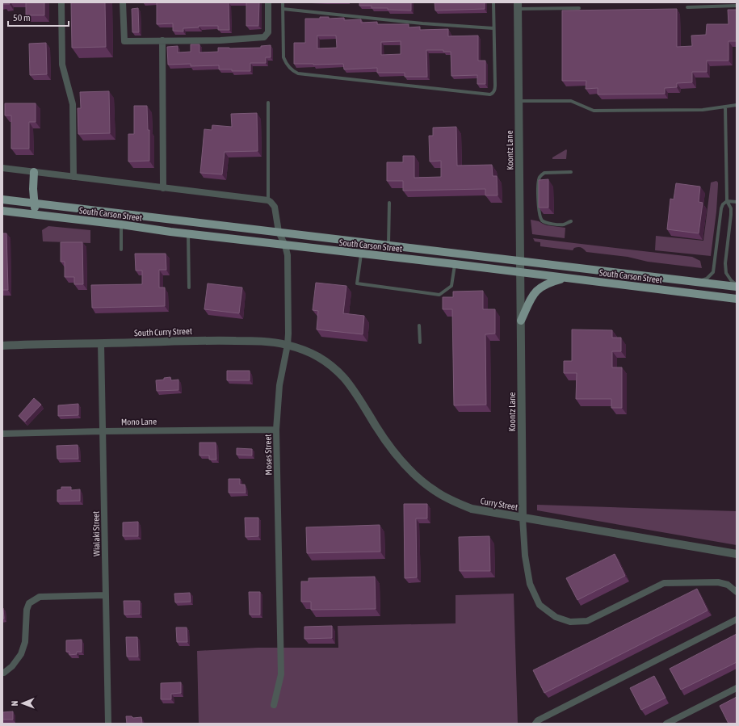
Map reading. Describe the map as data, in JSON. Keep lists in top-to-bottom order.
{
  "streets": {
    "main road": ["South Carson Street"],
    "street": [
      "Koontz Lane",
      "South Curry Street",
      "Mono Lane",
      "Moses Street",
      "Curry Street",
      "Wialaki Street"
    ]
  },
  "crossings": [
    ["Koontz Lane", "South Carson Street"],
    ["Koontz Lane", "Curry Street"],
    ["South Carson Street", "Moses Street"],
    ["South Curry Street", "Moses Street"],
    ["South Curry Street", "Curry Street"],
    ["South Curry Street", "Wialaki Street"],
    ["Mono Lane", "Moses Street"],
    ["Mono Lane", "Wialaki Street"]
  ],
  "scale_bar": "50 m",
  "north": "left"
}
